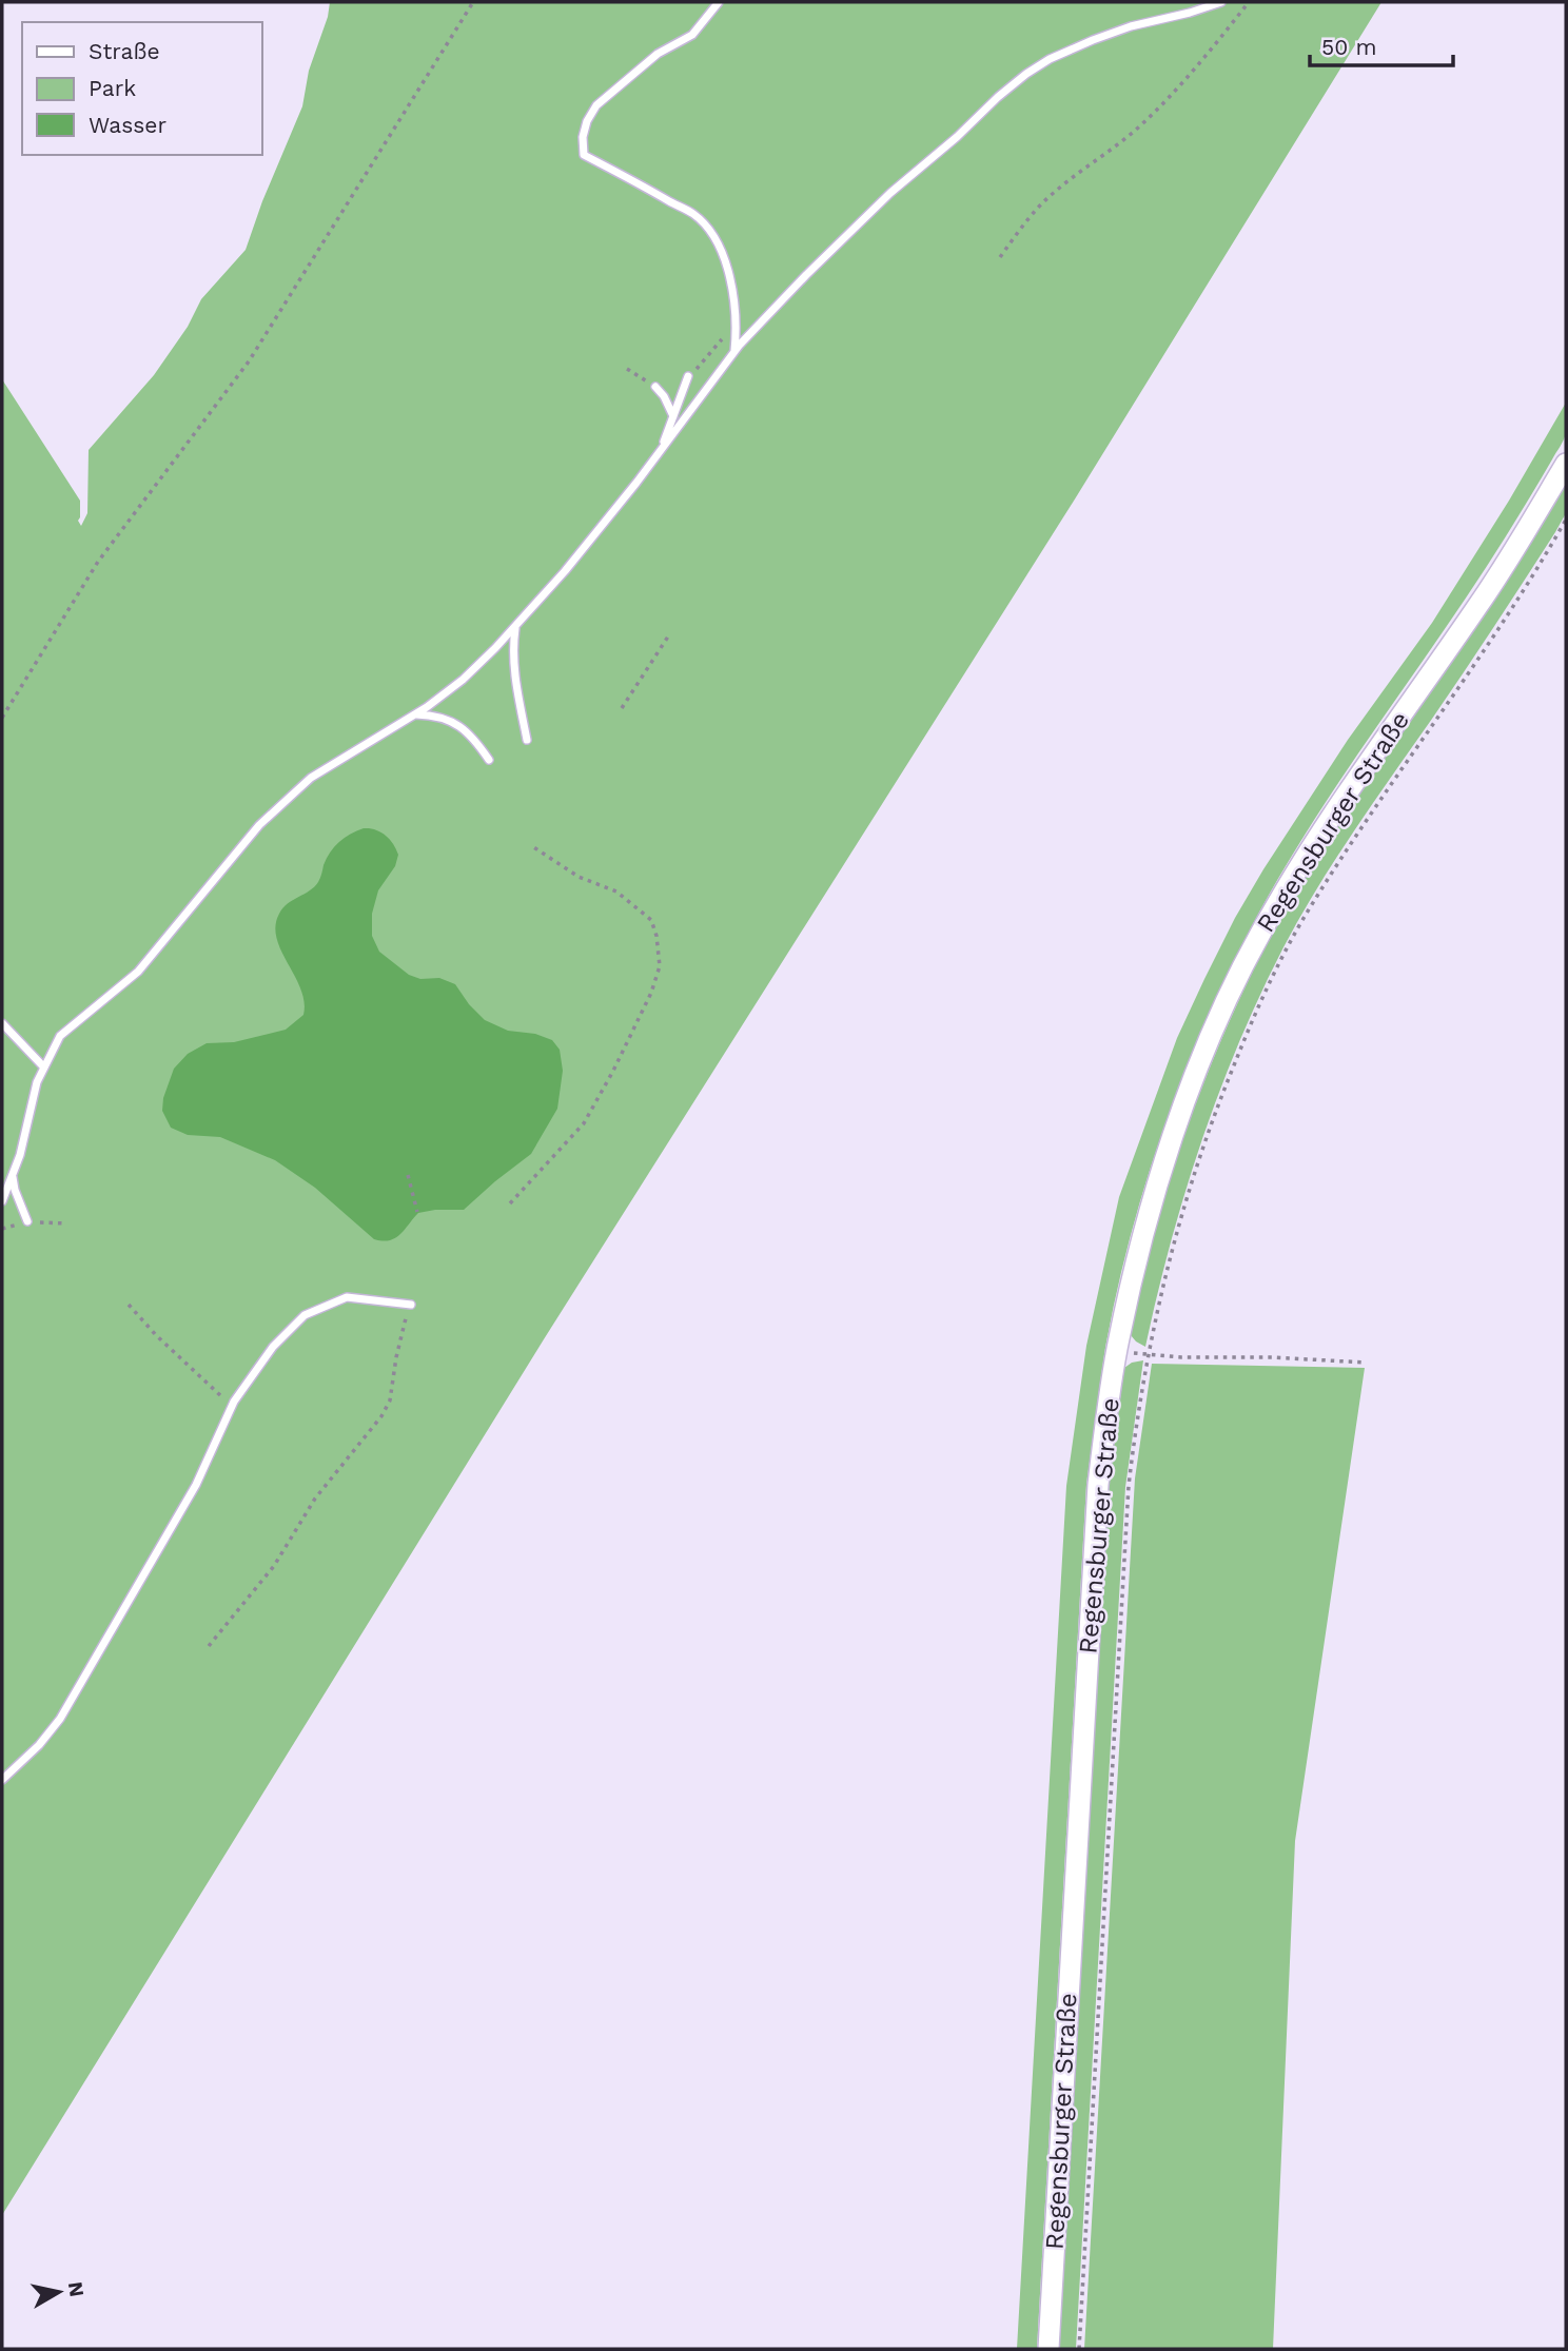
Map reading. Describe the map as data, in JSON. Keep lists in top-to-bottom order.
{
  "streets": {
    "street": ["Regensburger Straße"]
  },
  "legend": ["Straße", "Park", "Wasser"],
  "scale_bar": "50 m",
  "north": "right"
}
